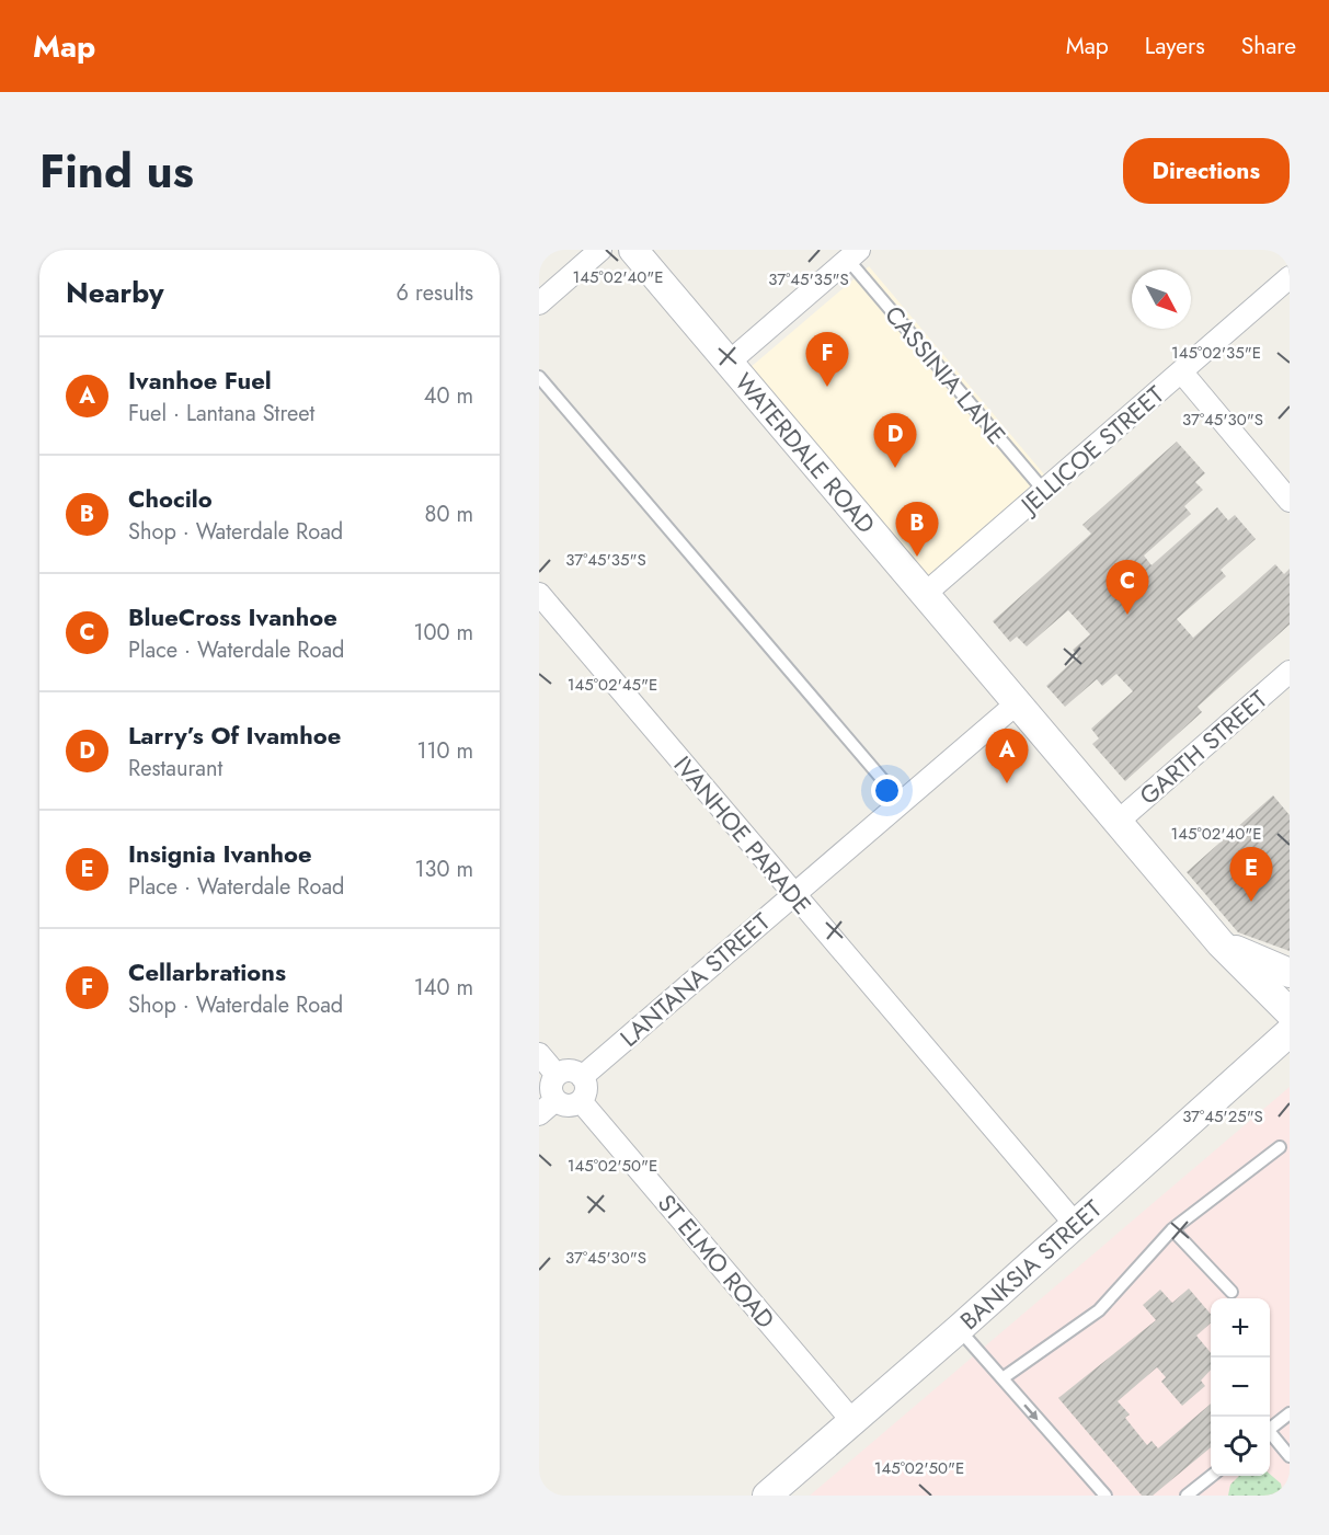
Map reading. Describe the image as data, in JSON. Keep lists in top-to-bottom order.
{
  "streets": {
    "street": [
      "JELLICOE STREET",
      "WATERDALE ROAD",
      "GARTH STREET",
      "IVANHOE PARADE",
      "LANTANA STREET",
      "ST ELMO ROAD",
      "BANKSIA STREET"
    ],
    "lane": ["CASSINIA LANE"]
  },
  "crossings": [
    ["CASSINIA LANE", "JELLICOE STREET"],
    ["JELLICOE STREET", "WATERDALE ROAD"],
    ["WATERDALE ROAD", "GARTH STREET"],
    ["WATERDALE ROAD", "LANTANA STREET"],
    ["IVANHOE PARADE", "LANTANA STREET"],
    ["IVANHOE PARADE", "BANKSIA STREET"],
    ["ST ELMO ROAD", "BANKSIA STREET"]
  ],
  "north": "bottom right",
  "page": {
    "header": "Map",
    "nav": ["Map", "Layers", "Share"],
    "title": "Find us",
    "buttons": "Directions",
    "heading": ["Nearby", "6 results"],
    "pins": [
      "F",
      "D",
      "B",
      "C",
      "A",
      "E"
    ],
    "list": [
      {
        "mark": "A",
        "name": "Ivanhoe Fuel",
        "note": "Fuel · Lantana Street",
        "value": "40 m"
      },
      {
        "mark": "B",
        "name": "Chocilo",
        "note": "Shop · Waterdale Road",
        "value": "80 m"
      },
      {
        "mark": "C",
        "name": "BlueCross Ivanhoe",
        "note": "Place · Waterdale Road",
        "value": "100 m"
      },
      {
        "mark": "D",
        "name": "Larry’s Of Ivamhoe",
        "note": "Restaurant",
        "value": "110 m"
      },
      {
        "mark": "E",
        "name": "Insignia Ivanhoe",
        "note": "Place · Waterdale Road",
        "value": "130 m"
      },
      {
        "mark": "F",
        "name": "Cellarbrations",
        "note": "Shop · Waterdale Road",
        "value": "140 m"
      }
    ],
    "map_buttons": ["+", "−"]
  },
  "coordinates": [
    "145°02'40\"E",
    "37°45'35\"S",
    "145°02'35\"E",
    "37°45'30\"S",
    "145°02'45\"E",
    "37°45'25\"S",
    "145°02'50\"E"
  ]
}
